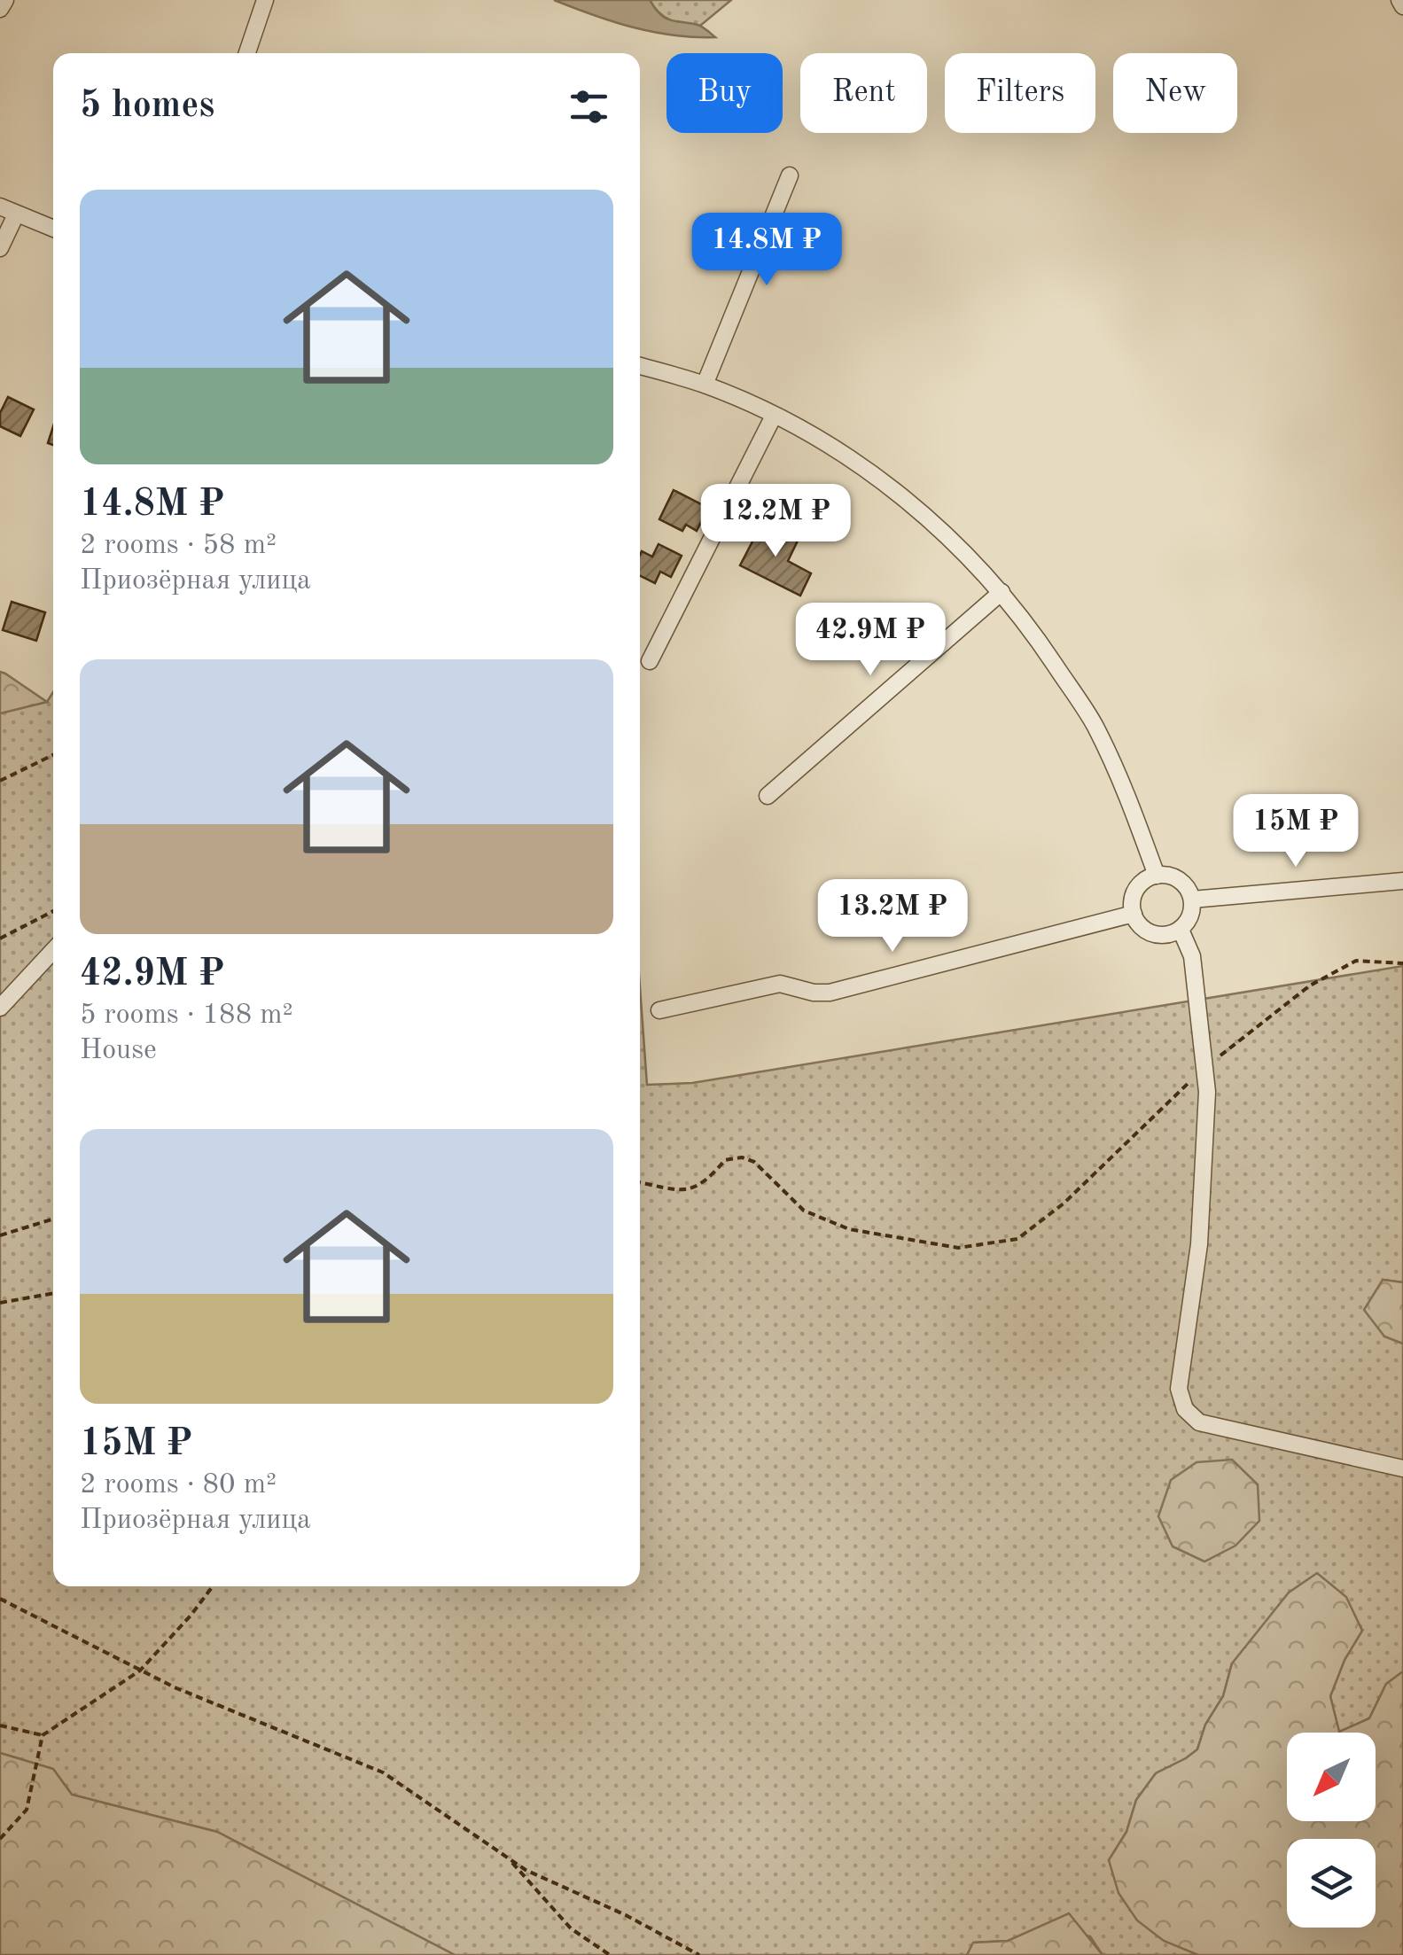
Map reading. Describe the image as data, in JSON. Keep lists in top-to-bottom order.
{
  "north": "bottom left",
  "page": {
    "chip": [
      "Buy",
      "Rent",
      "Filters",
      "New"
    ],
    "heading": "5 homes",
    "list": [
      {
        "name": "14.8M ₽",
        "note": "2 rooms · 58 m² · Приозёрная улица"
      },
      {
        "name": "42.9M ₽",
        "note": "5 rooms · 188 m² · House"
      },
      {
        "name": "15M ₽",
        "note": "2 rooms · 80 m² · Приозёрная улица"
      }
    ],
    "price": [
      "14.8M ₽",
      "12.2M ₽",
      "42.9M ₽",
      "15M ₽",
      "13.2M ₽"
    ]
  }
}
